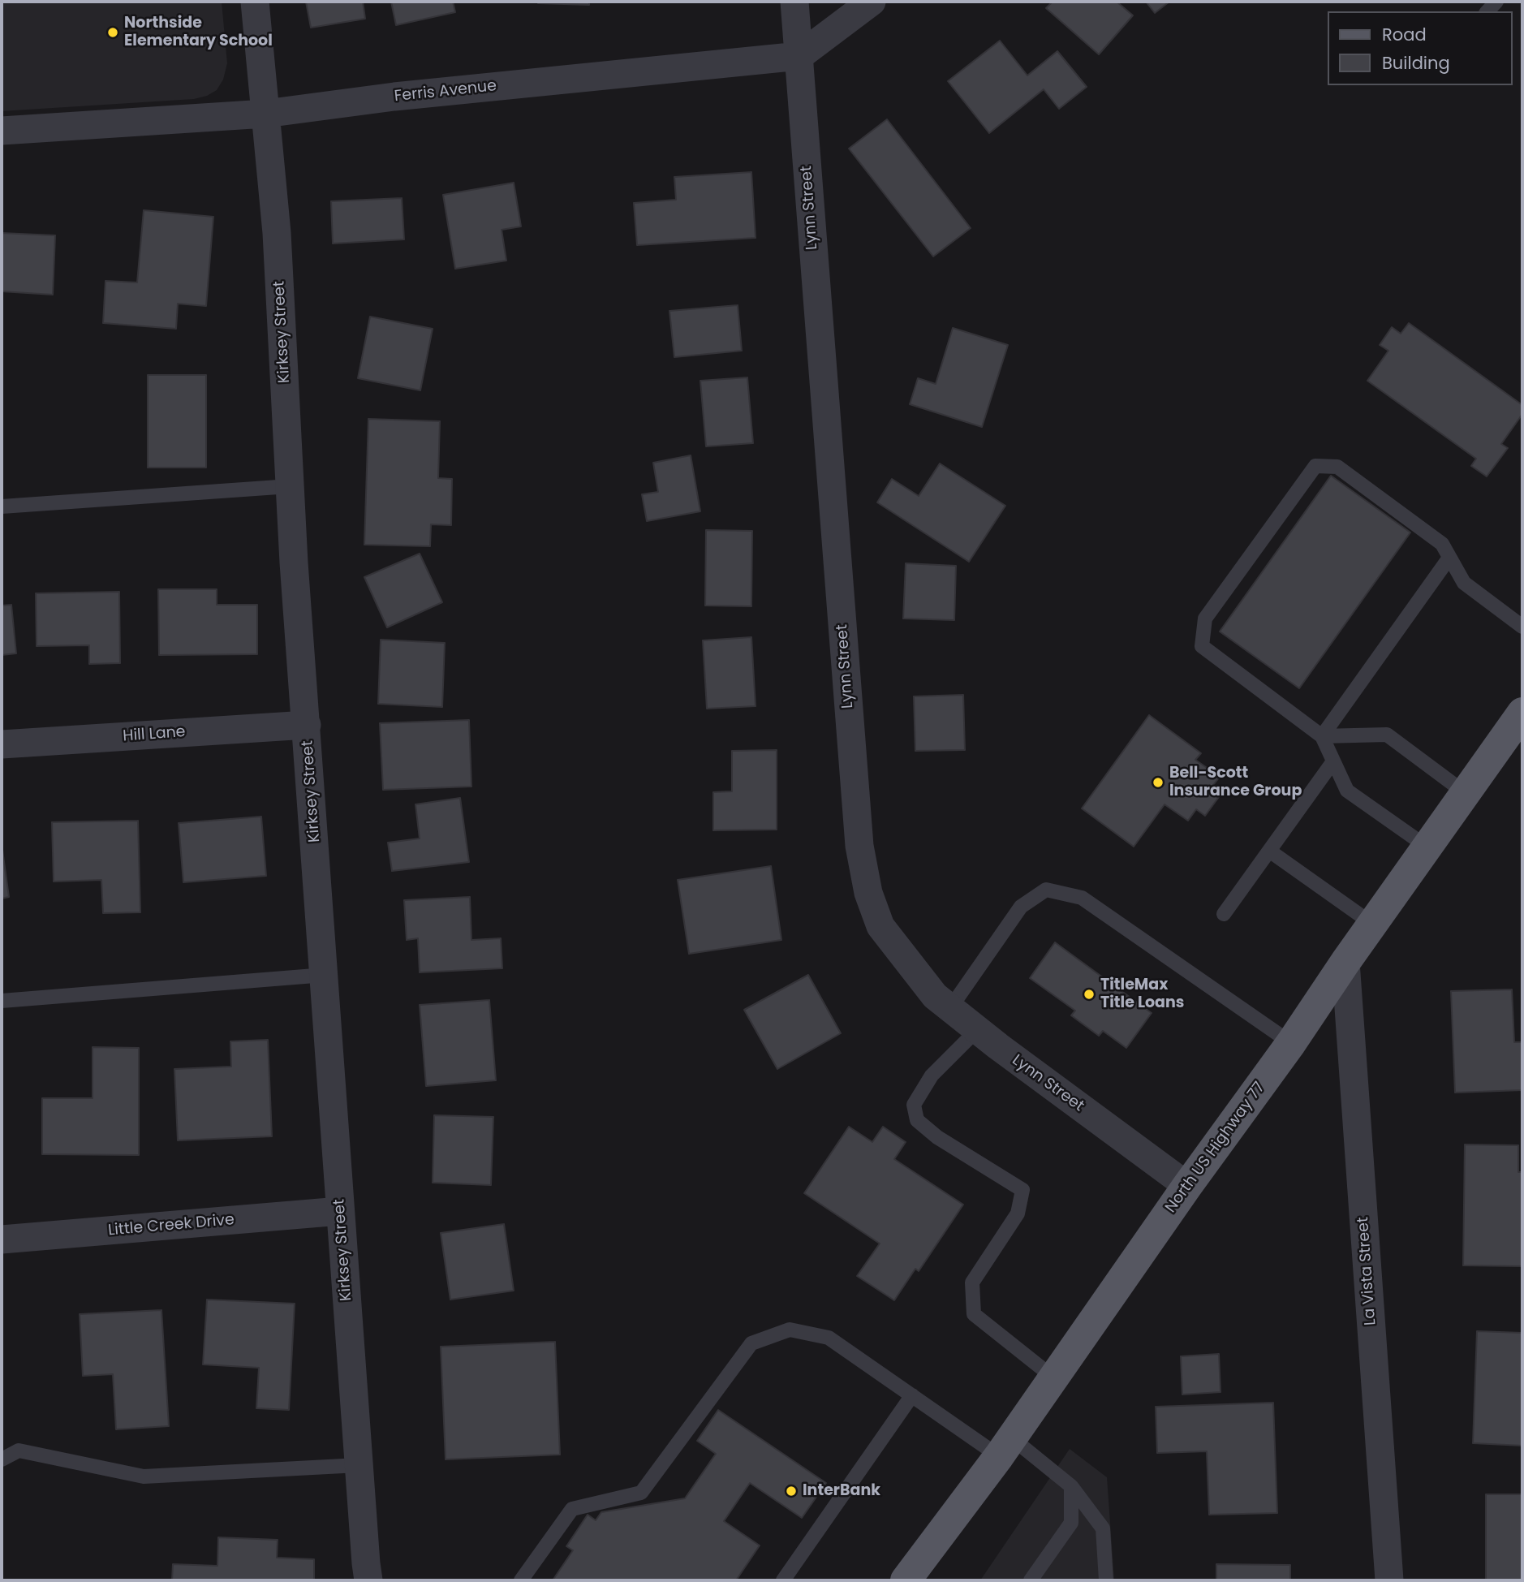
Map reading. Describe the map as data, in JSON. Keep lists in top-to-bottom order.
{
  "streets": {
    "main road": ["North US Highway 77"],
    "street": [
      "Ferris Avenue",
      "Lynn Street",
      "Kirksey Street",
      "Hill Lane",
      "Little Creek Drive",
      "La Vista Street"
    ]
  },
  "crossings": [
    ["Ferris Avenue", "Lynn Street"],
    ["Ferris Avenue", "Kirksey Street"],
    ["Lynn Street", "North US Highway 77"],
    ["Kirksey Street", "Hill Lane"],
    ["Kirksey Street", "Little Creek Drive"],
    ["North US Highway 77", "La Vista Street"]
  ],
  "places": [
    "Northside Elementary School",
    "Bell-Scott Insurance Group",
    "TitleMax Title Loans",
    "InterBank"
  ],
  "legend": ["Road", "Building"]
}
